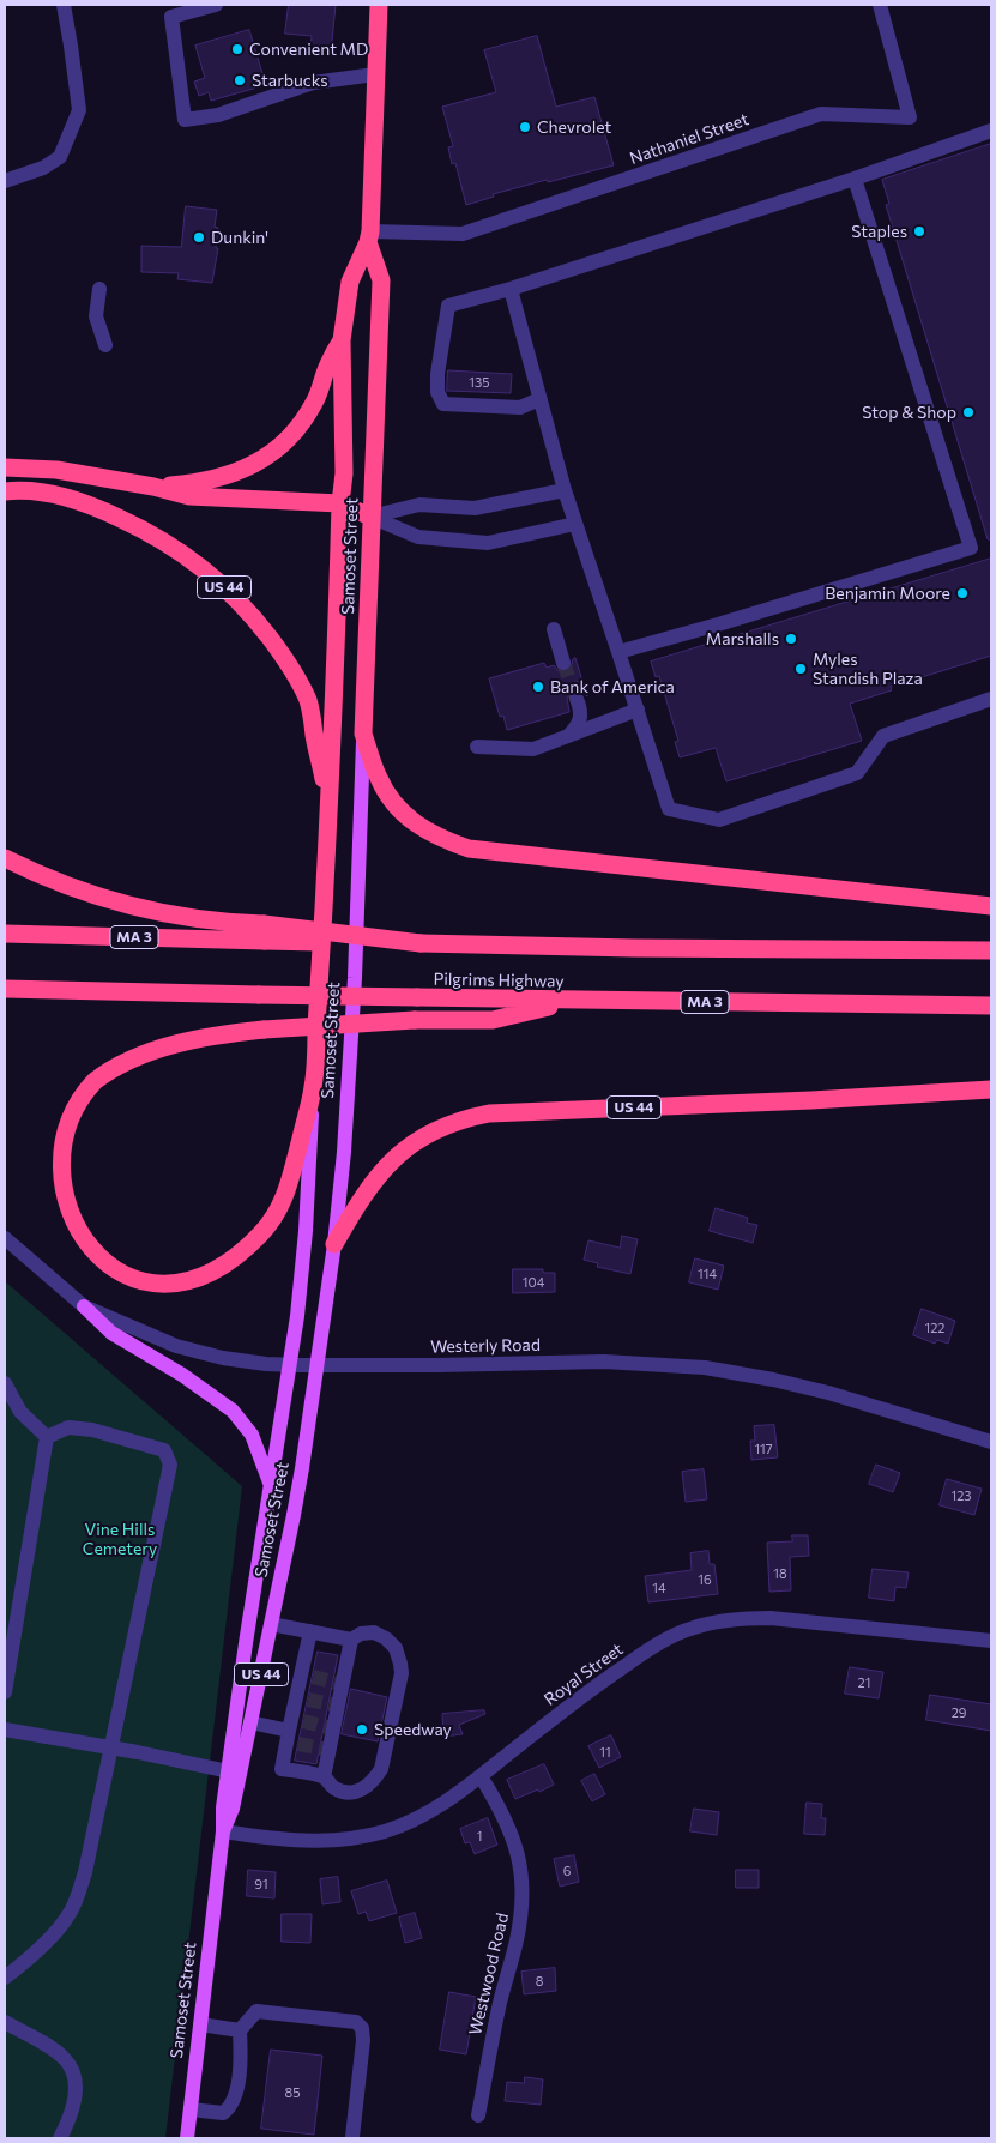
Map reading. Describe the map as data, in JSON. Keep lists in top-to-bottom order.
{
  "streets": {
    "highway": [
      "Samoset Street",
      "US 44",
      "MA 3",
      "Pilgrims Highway"
    ],
    "street": [
      "Nathaniel Street",
      "Westerly Road",
      "Royal Street",
      "Westwood Road"
    ]
  },
  "crossings": [
    ["Nathaniel Street", "Samoset Street"],
    ["Samoset Street", "US 44"],
    ["Samoset Street", "Westerly Road"],
    ["Samoset Street", "Royal Street"],
    ["Royal Street", "Westwood Road"]
  ],
  "parks": ["Vine Hills Cemetery"],
  "places": [
    "Convenient MD",
    "Starbucks",
    "Chevrolet",
    "Staples",
    "Dunkin'",
    "Stop & Shop",
    "Benjamin Moore",
    "Marshalls",
    "Myles Standish Plaza",
    "Bank of America",
    "Speedway"
  ],
  "house_numbers": [
    "135",
    "114",
    "104",
    "122",
    "117",
    "123",
    "18",
    "16",
    "14",
    "21",
    "29",
    "11",
    "1",
    "6",
    "91",
    "8",
    "85"
  ]
}
